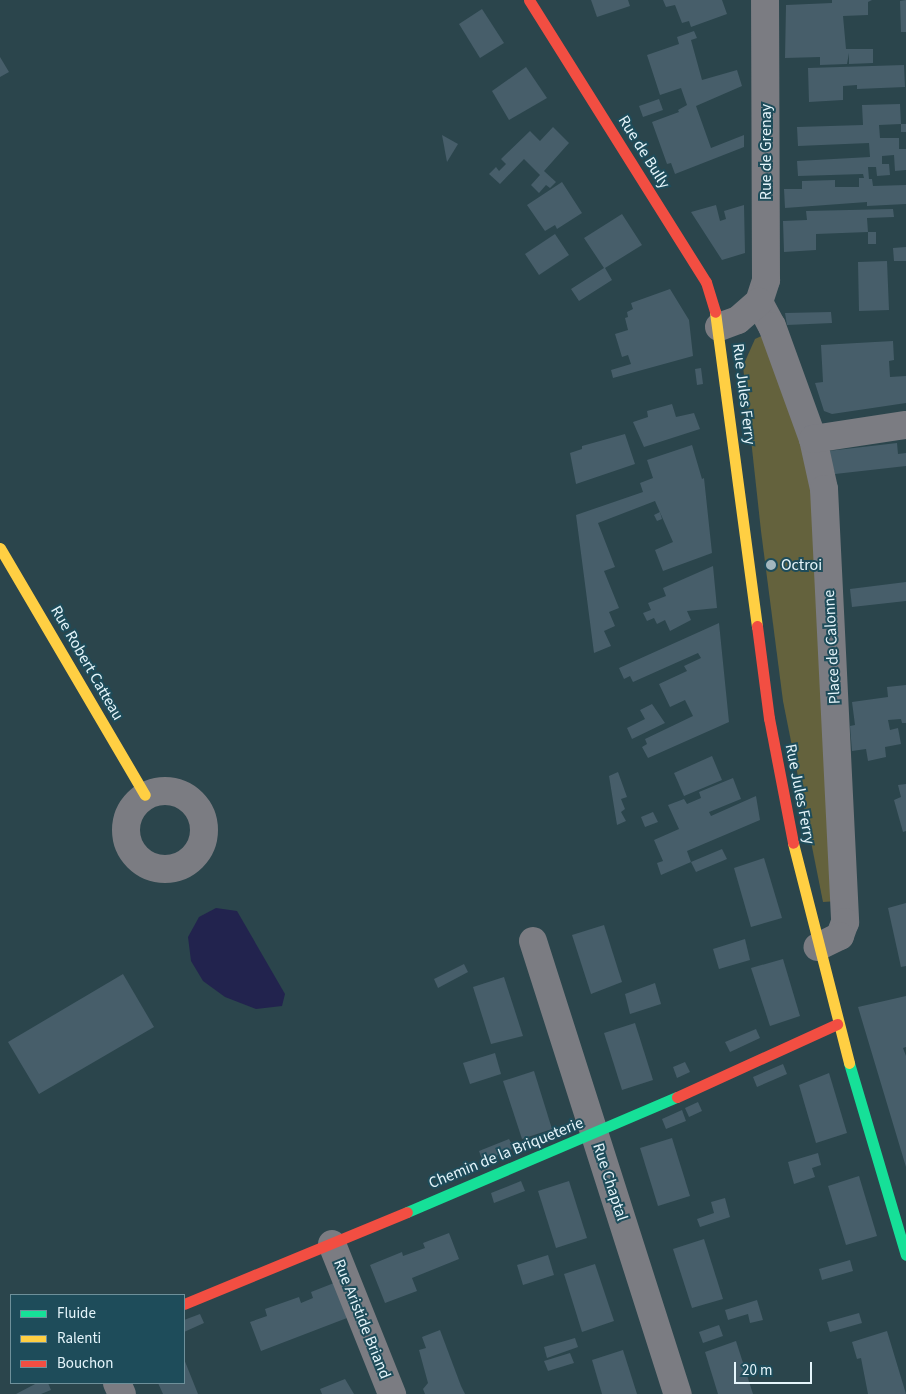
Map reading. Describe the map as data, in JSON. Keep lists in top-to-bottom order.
{
  "streets": {
    "street": [
      "Rue de Bully",
      "Rue de Grenay",
      "Rue Jules Ferry",
      "Place de Calonne",
      "Rue Robert Catteau",
      "Chemin de la Briqueterie",
      "Rue Chaptal",
      "Rue Aristide Briand"
    ]
  },
  "crossings": [
    ["Rue de Bully", "Rue Jules Ferry"],
    ["Rue de Grenay", "Place de Calonne"],
    ["Rue Jules Ferry", "Place de Calonne"],
    ["Rue Jules Ferry", "Chemin de la Briqueterie"],
    ["Chemin de la Briqueterie", "Rue Chaptal"],
    ["Chemin de la Briqueterie", "Rue Aristide Briand"]
  ],
  "places": ["Octroi"],
  "legend": ["Fluide", "Ralenti", "Bouchon"],
  "scale_bar": "20 m"
}
